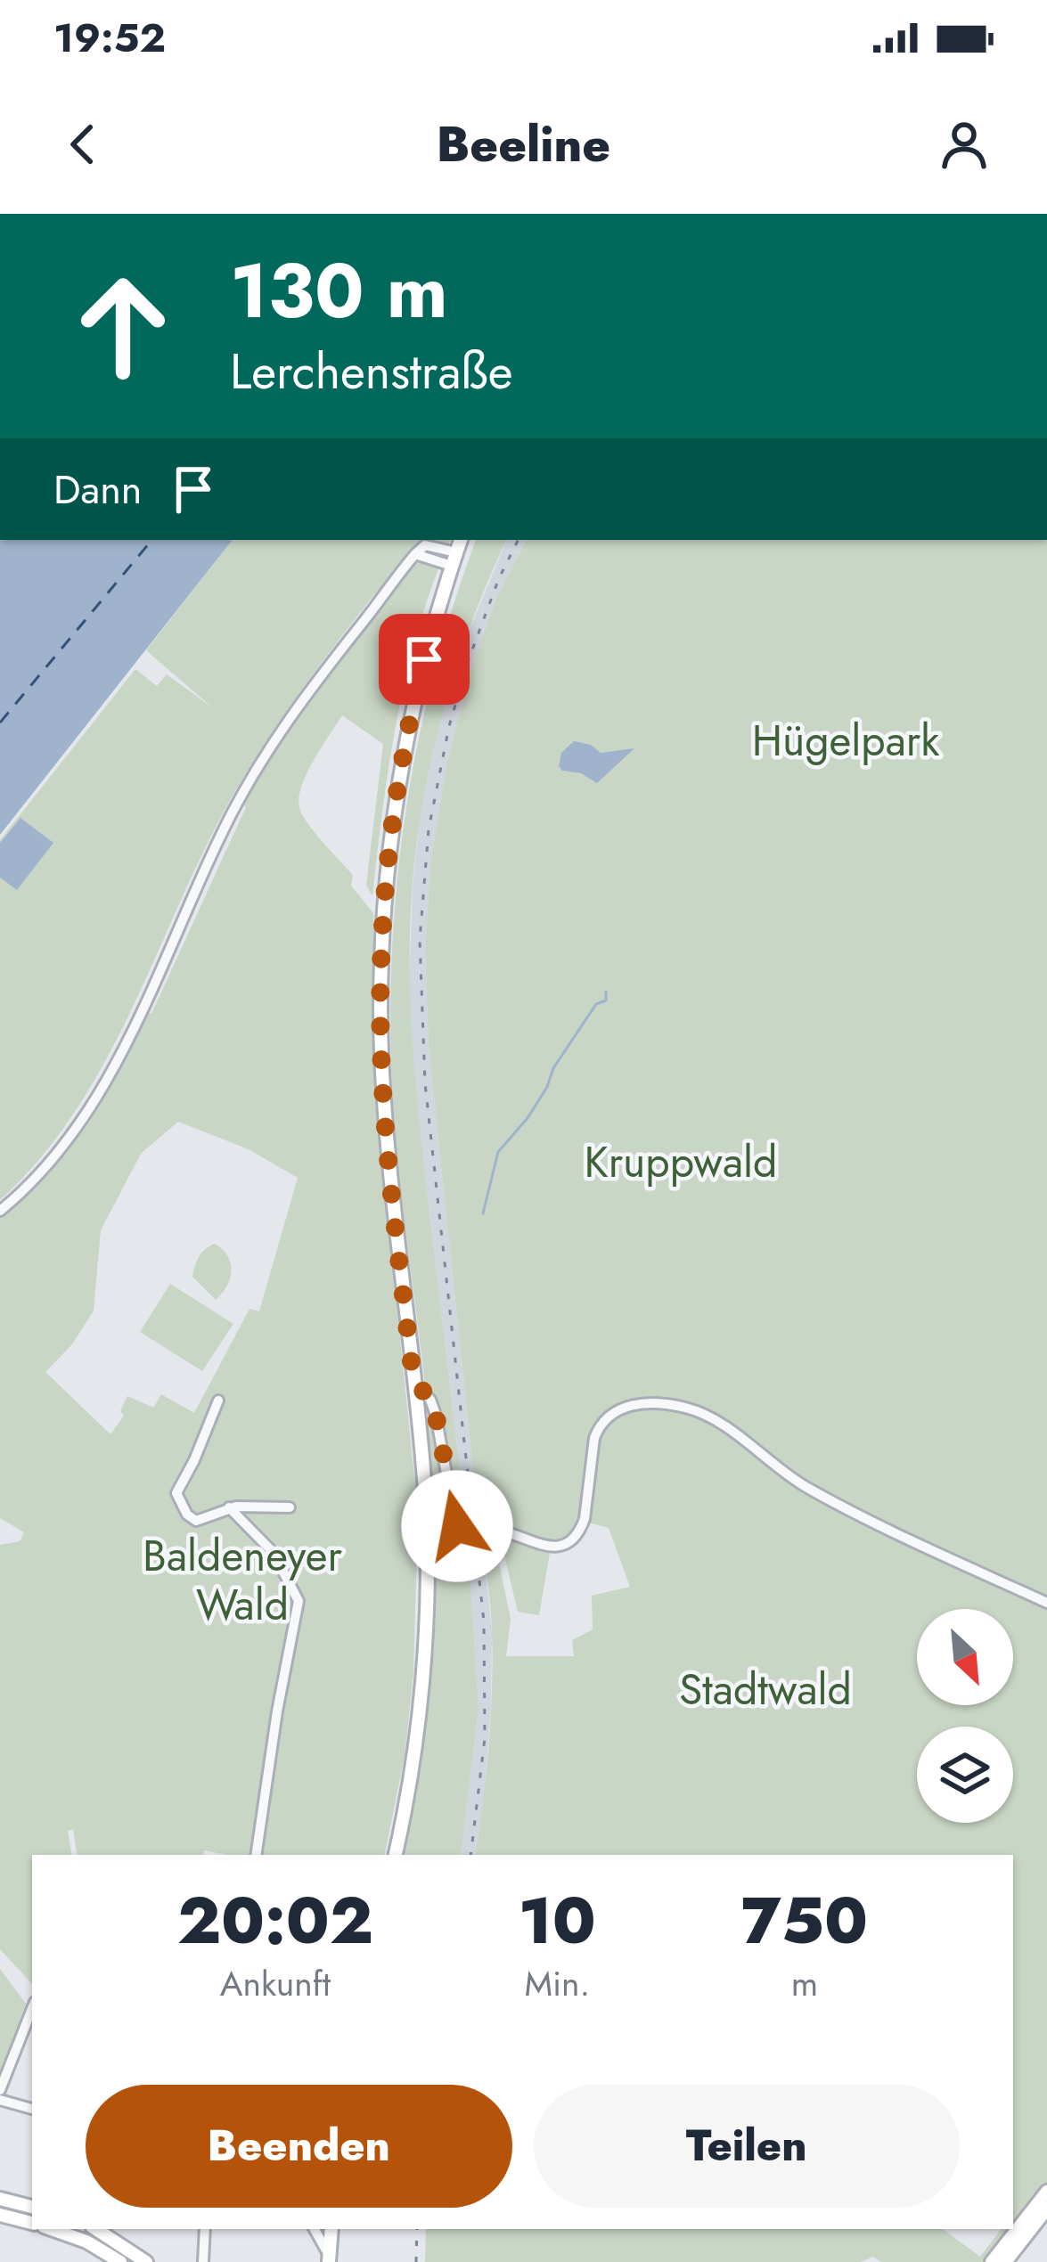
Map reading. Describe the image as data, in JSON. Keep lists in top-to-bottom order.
{
  "parks": [
    "Hügelpark",
    "Kruppwald",
    "Baldeneyer Wald",
    "Stadtwald"
  ],
  "north": "bottom right",
  "page": {
    "status": "19:52",
    "header": "Beeline",
    "turn": ["130 m", "Lerchenstraße"],
    "then": "Dann",
    "eta": [
      "20:02",
      "Ankunft",
      "10",
      "Min.",
      "750",
      "m"
    ],
    "buttons": ["Beenden", "Teilen"]
  }
}
